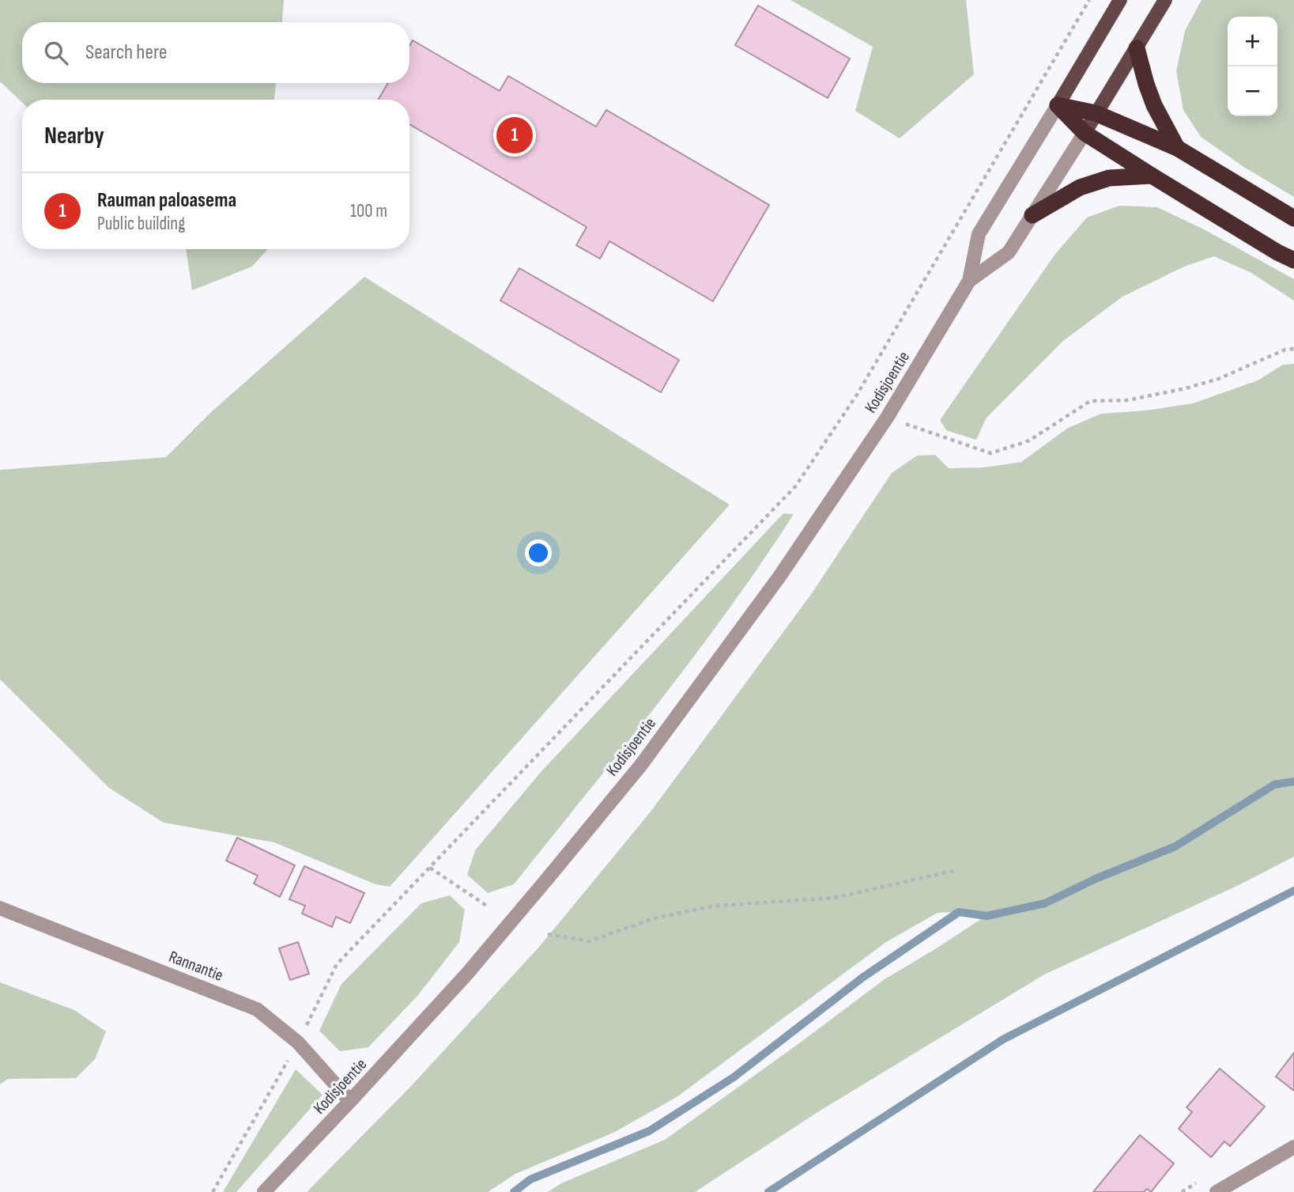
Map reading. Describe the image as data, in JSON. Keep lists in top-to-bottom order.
{
  "streets": {
    "main road": ["Kodisjoentie"],
    "street": ["Rannantie"]
  },
  "crossings": [
    ["Kodisjoentie", "Rannantie"]
  ],
  "page": {
    "map_buttons": ["+", "−"],
    "search": "Search here",
    "heading": "Nearby",
    "pins": "1",
    "list": [
      {
        "mark": "1",
        "name": "Rauman paloasema",
        "note": "Public building",
        "value": "100 m"
      }
    ]
  }
}
